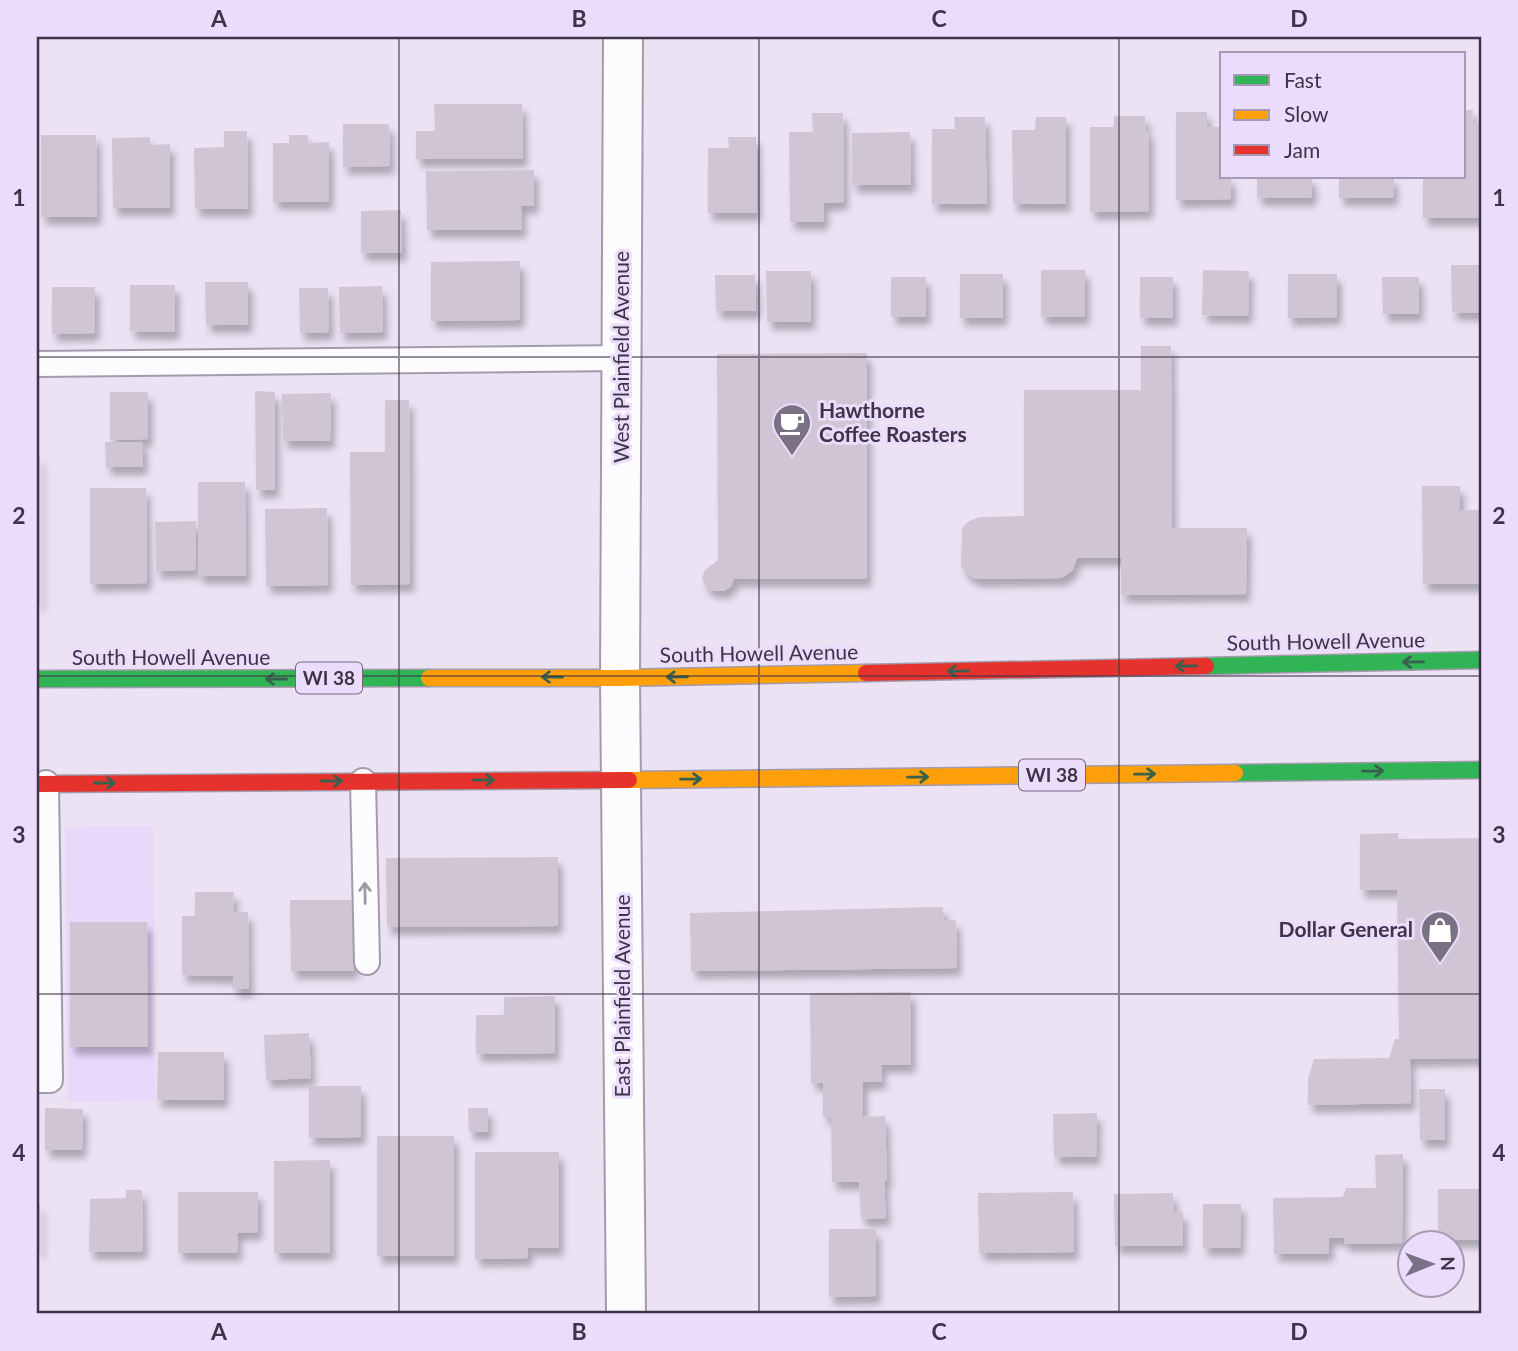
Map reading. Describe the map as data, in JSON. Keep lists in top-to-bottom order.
{
  "streets": {
    "main road": ["South Howell Avenue", "WI 38"],
    "street": ["West Plainfield Avenue", "East Plainfield Avenue"]
  },
  "crossings": [
    ["West Plainfield Avenue", "South Howell Avenue"],
    ["West Plainfield Avenue", "East Plainfield Avenue"],
    ["South Howell Avenue", "East Plainfield Avenue"],
    ["WI 38", "East Plainfield Avenue"]
  ],
  "places": {
    "cafe": ["Hawthorne Coffee Roasters"],
    "shop": ["Dollar General"]
  },
  "legend": ["Fast", "Slow", "Jam"],
  "north": "right",
  "grid": {
    "columns": [
      "A",
      "B",
      "C",
      "D"
    ],
    "rows": [
      "1",
      "2",
      "3",
      "4"
    ]
  }
}
